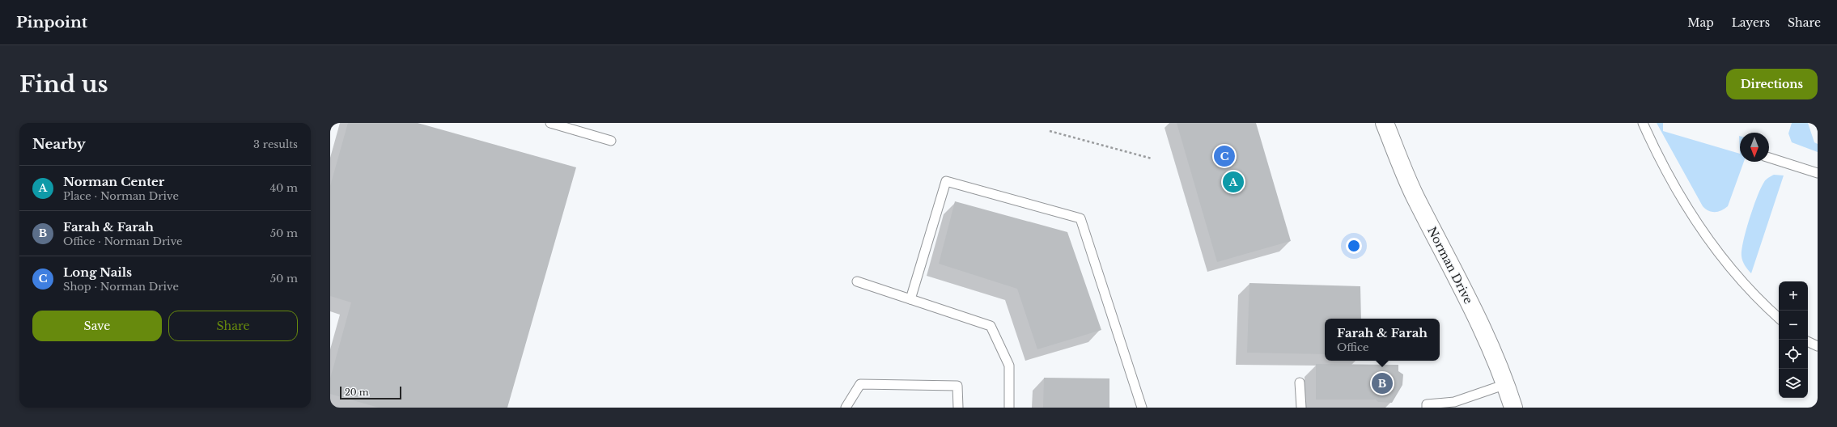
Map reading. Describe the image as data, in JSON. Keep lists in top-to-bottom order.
{
  "streets": {
    "street": ["Norman Drive"]
  },
  "scale_bar": "20 m",
  "north": "bottom",
  "page": {
    "header": "Pinpoint",
    "nav": ["Map", "Layers", "Share"],
    "buttons": [
      "Directions",
      ["Save", "Share"]
    ],
    "title": "Find us",
    "heading": ["Nearby", "3 results"],
    "pins": ["C", "A", "B"],
    "list": [
      {
        "mark": "A",
        "name": "Norman Center",
        "note": "Place · Norman Drive",
        "value": "40 m"
      },
      {
        "mark": "B",
        "name": "Farah & Farah",
        "note": "Office · Norman Drive",
        "value": "50 m"
      },
      {
        "mark": "C",
        "name": "Long Nails",
        "note": "Shop · Norman Drive",
        "value": "50 m"
      }
    ],
    "map_buttons": ["+", "−"],
    "popup": ["Farah & Farah", "Office"],
    "scale": "20 m"
  }
}
